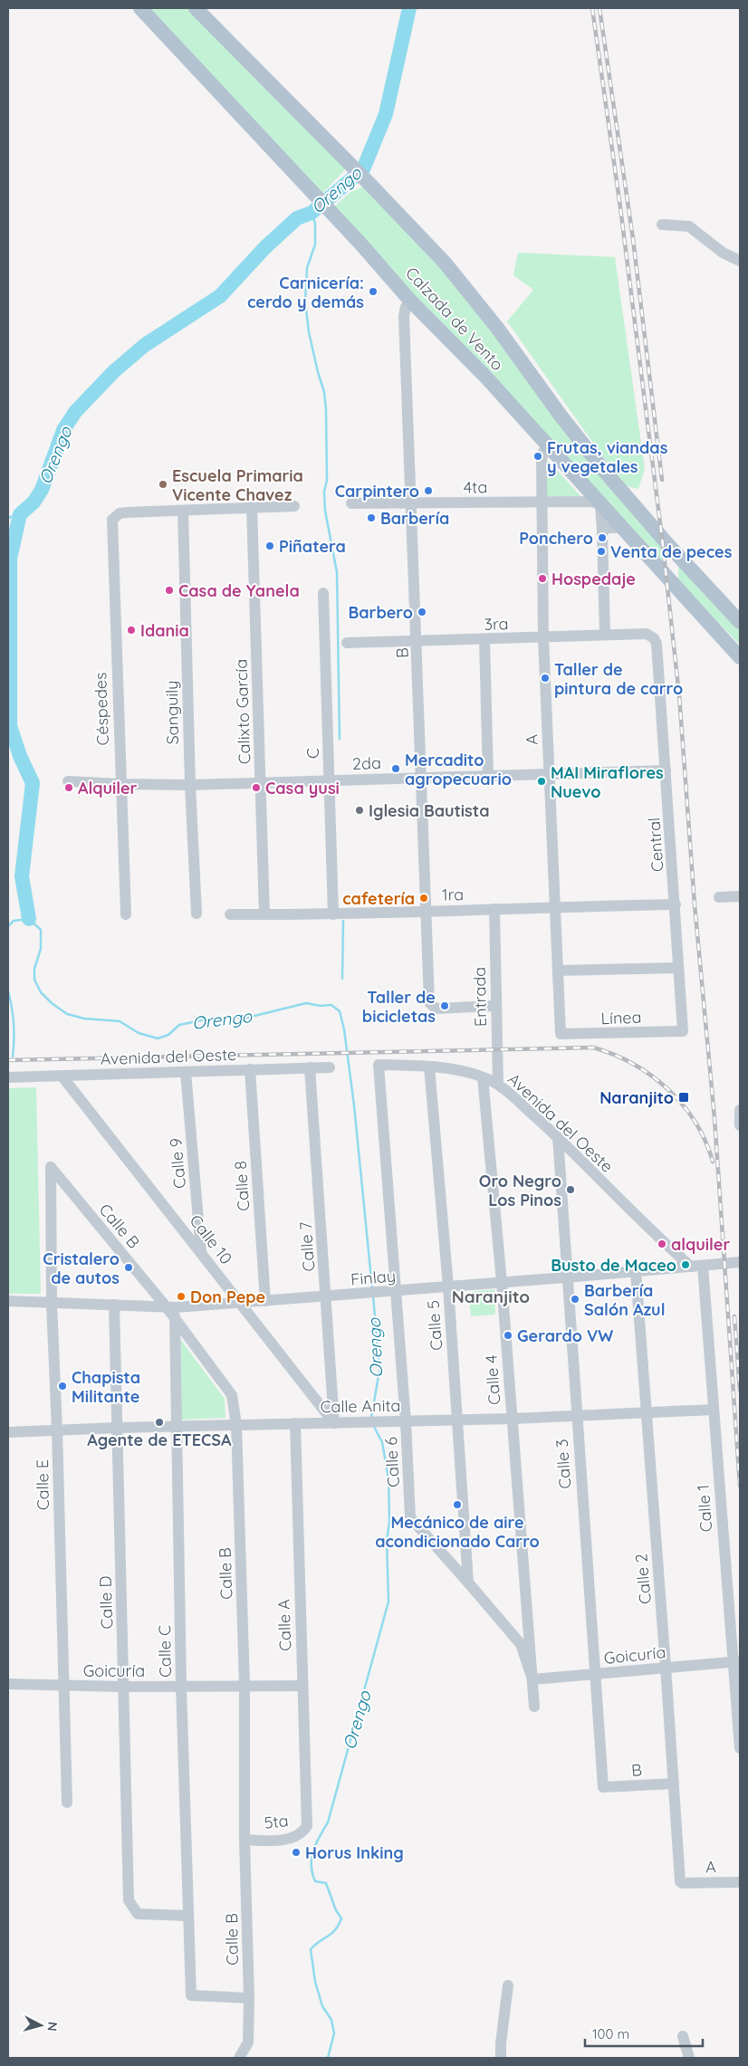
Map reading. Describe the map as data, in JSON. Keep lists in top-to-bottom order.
{
  "streets": {
    "main road": ["Calzada de Vento"],
    "street": [
      "4ta",
      "3ra",
      "B",
      "Céspedes",
      "Calixto García",
      "Sanguily",
      "A",
      "C",
      "2da",
      "Central",
      "1ra",
      "Entrada",
      "Línea",
      "Avenida del Oeste",
      "Calle 9",
      "Calle 8",
      "Calle B",
      "Calle 10",
      "Calle 7",
      "Finlay",
      "Calle 5",
      "Calle 4",
      "Calle Anita",
      "Calle 6",
      "Calle 3",
      "Calle E",
      "Calle 1",
      "Calle 2",
      "Calle D",
      "Calle A",
      "Calle C",
      "Goicuría",
      "5ta"
    ]
  },
  "crossings": [
    ["Calzada de Vento", "4ta"],
    ["Calzada de Vento", "B"],
    ["Calzada de Vento", "A"],
    ["4ta", "B"],
    ["4ta", "A"],
    ["3ra", "B"],
    ["3ra", "A"],
    ["3ra", "Central"],
    ["B", "2da"],
    ["B", "1ra"],
    ["B", "Entrada"],
    ["B", "Calle 3"],
    ["B", "Calle 2"],
    ["Céspedes", "Sanguily"],
    ["Céspedes", "2da"],
    ["Calixto García", "2da"],
    ["Calixto García", "1ra"],
    ["Sanguily", "2da"],
    ["A", "2da"],
    ["A", "1ra"],
    ["A", "Línea"],
    ["A", "Calle 2"],
    ["C", "2da"],
    ["C", "1ra"],
    ["2da", "Central"],
    ["Central", "1ra"],
    ["Central", "Línea"],
    ["1ra", "Entrada"],
    ["Entrada", "Avenida del Oeste"],
    ["Avenida del Oeste", "Calle 9"],
    ["Avenida del Oeste", "Calle 8"],
    ["Avenida del Oeste", "Calle 10"],
    ["Avenida del Oeste", "Calle 7"],
    ["Avenida del Oeste", "Finlay"],
    ["Avenida del Oeste", "Calle 5"],
    ["Avenida del Oeste", "Calle 4"],
    ["Avenida del Oeste", "Calle 6"],
    ["Avenida del Oeste", "Calle 3"],
    ["Avenida del Oeste", "Calle 1"],
    ["Calle 9", "Calle 10"],
    ["Calle 8", "Finlay"],
    ["Calle B", "Finlay"],
    ["Calle B", "Calle Anita"],
    ["Calle B", "Calle E"],
    ["Calle B", "Calle C"],
    ["Calle B", "Goicuría"],
    ["Calle B", "5ta"],
    ["Calle 10", "Calle 7"],
    ["Calle 10", "Finlay"],
    ["Calle 10", "Calle Anita"],
    ["Calle 7", "Finlay"],
    ["Calle 7", "Calle Anita"],
    ["Finlay", "Calle 5"],
    ["Finlay", "Calle 4"],
    ["Finlay", "Calle 6"],
    ["Finlay", "Calle 3"],
    ["Finlay", "Calle E"],
    ["Finlay", "Calle 1"],
    ["Finlay", "Calle 2"],
    ["Finlay", "Calle D"],
    ["Finlay", "Calle C"],
    ["Calle 5", "Calle Anita"],
    ["Calle 5", "Calle 6"],
    ["Calle 4", "Calle Anita"],
    ["Calle 4", "Calle 6"],
    ["Calle 4", "Goicuría"],
    ["Calle Anita", "Calle 6"],
    ["Calle Anita", "Calle 3"],
    ["Calle Anita", "Calle E"],
    ["Calle Anita", "Calle 1"],
    ["Calle Anita", "Calle 2"],
    ["Calle Anita", "Calle D"],
    ["Calle Anita", "Calle A"],
    ["Calle Anita", "Calle C"],
    ["Calle 6", "Goicuría"],
    ["Calle 3", "Goicuría"],
    ["Calle E", "Goicuría"],
    ["Calle 1", "Goicuría"],
    ["Calle 2", "Goicuría"],
    ["Calle D", "Calle C"],
    ["Calle D", "Goicuría"],
    ["Calle A", "Goicuría"],
    ["Calle A", "5ta"],
    ["Calle C", "Goicuría"]
  ],
  "districts": ["Naranjito"],
  "water": ["Orengo"],
  "places": {
    "other": [
      "Carnicería: cerdo y demás",
      "Frutas, viandas y vegetales",
      "Escuela Primaria Vicente Chavez",
      "Carpintero",
      "Barbería",
      "Ponchero",
      "Piñatera",
      "Venta de peces",
      "Hospedaje",
      "Casa de Yanela",
      "Barbero",
      "Idania",
      "Taller de pintura de carro",
      "Mercadito agropecuario",
      "MAI Miraflores Nuevo",
      "Alquiler",
      "Casa yusi",
      "Iglesia Bautista",
      "cafetería",
      "Taller de bicicletas",
      "Oro Negro Los Pinos",
      "alquiler",
      "Busto de Maceo",
      "Cristalero de autos",
      "Don Pepe",
      "Barbería Salón Azul",
      "Gerardo VW",
      "Chapista Militante",
      "Agente de ETECSA",
      "Mecánico de aire acondicionado Carro",
      "Horus Inking"
    ],
    "transit": ["Naranjito"]
  },
  "scale_bar": "100 m",
  "north": "right"
}
